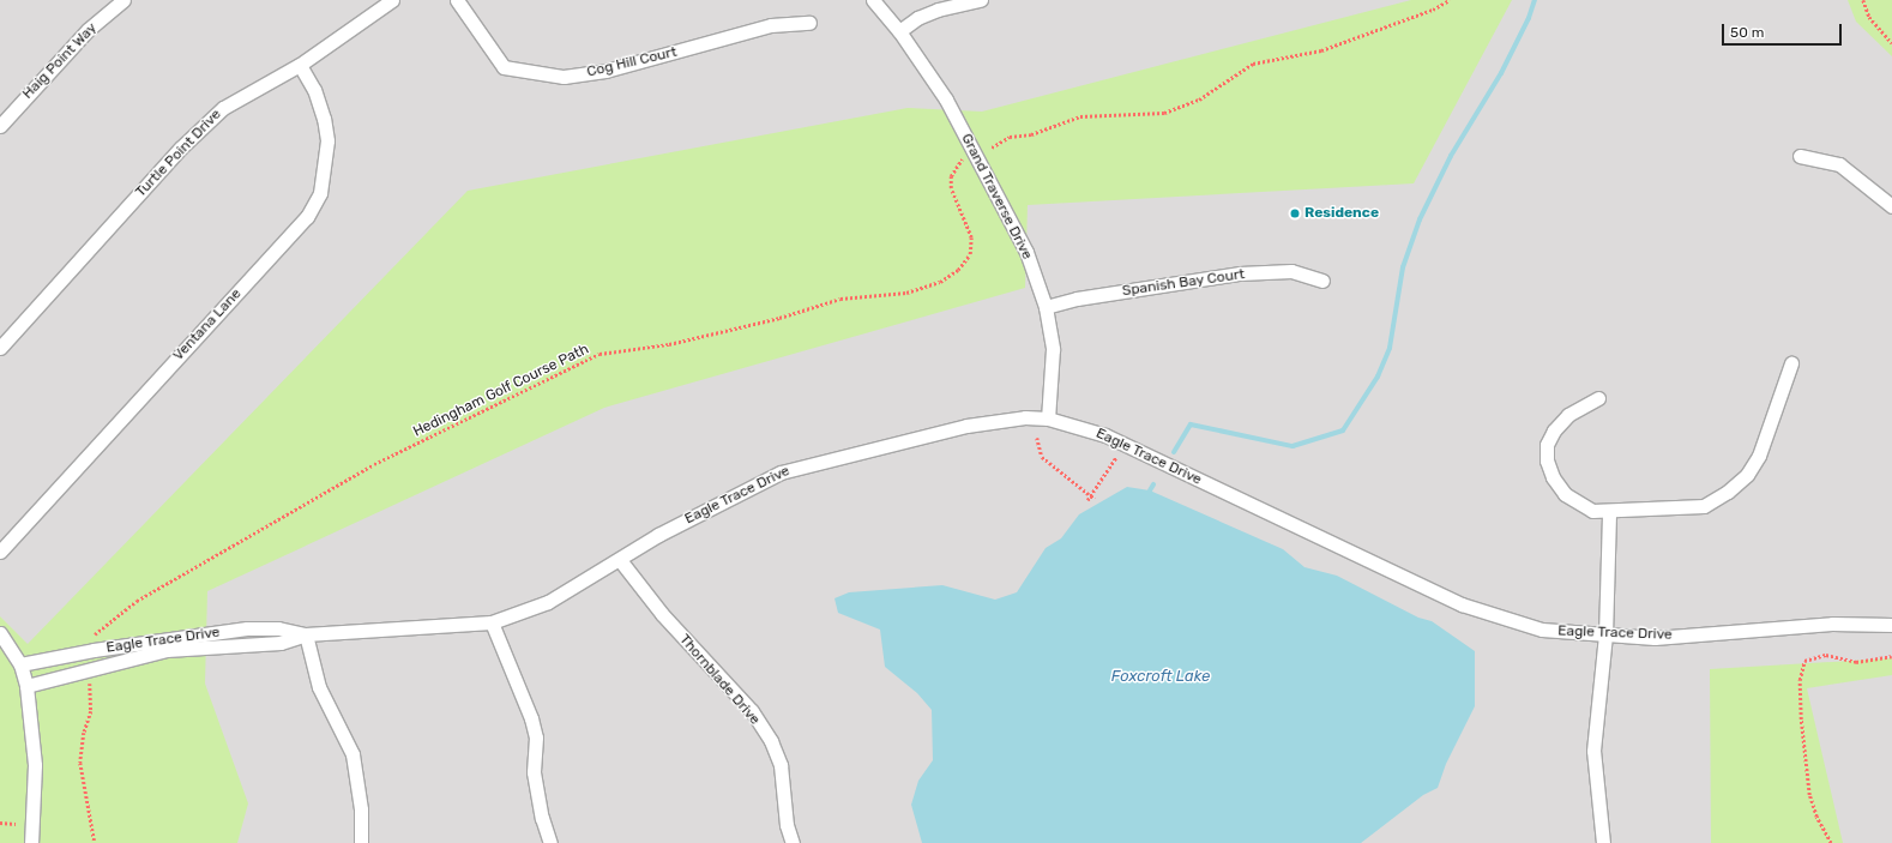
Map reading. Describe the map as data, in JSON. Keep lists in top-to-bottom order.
{
  "streets": {
    "street": [
      "Haig Point Way",
      "Cog Hill Court",
      "Turtle Point Drive",
      "Grand Traverse Drive",
      "Spanish Bay Court",
      "Ventana Lane",
      "Eagle Trace Drive",
      "Thornblade Drive"
    ],
    "path": ["Hedingham Golf Course Path"]
  },
  "crossings": [
    ["Turtle Point Drive", "Ventana Lane"],
    ["Grand Traverse Drive", "Spanish Bay Court"],
    ["Grand Traverse Drive", "Eagle Trace Drive"],
    ["Eagle Trace Drive", "Thornblade Drive"]
  ],
  "water": ["Foxcroft Lake"],
  "places": ["Residence"],
  "scale_bar": "50 m"
}
